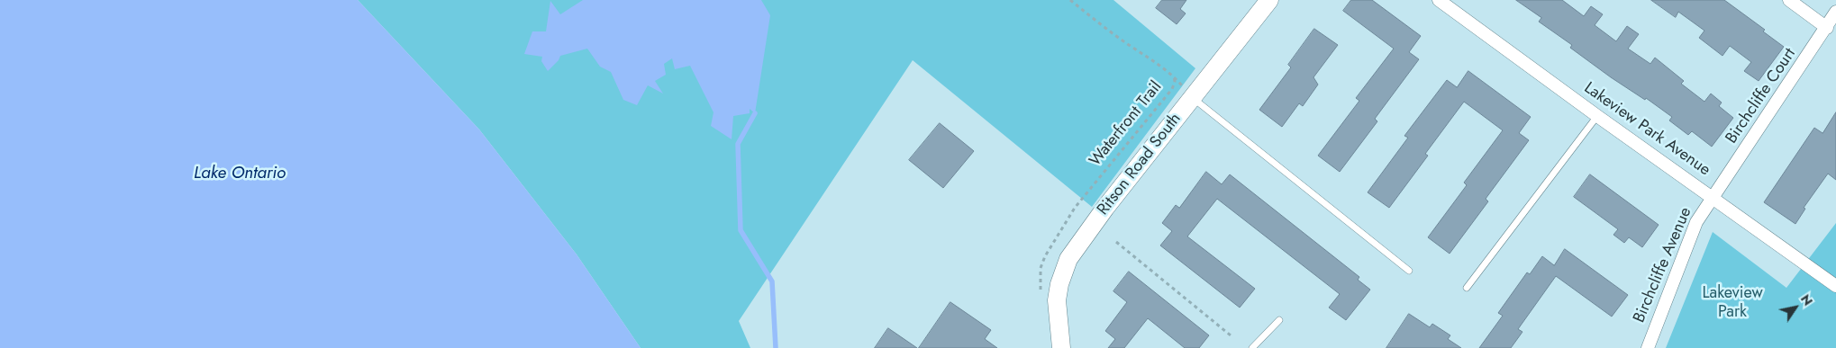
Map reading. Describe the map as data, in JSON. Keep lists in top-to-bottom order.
{
  "streets": {
    "street": [
      "Birchcliffe Court",
      "Lakeview Park Avenue",
      "Ritson Road South",
      "Birchcliffe Avenue"
    ],
    "path": ["Waterfront Trail"]
  },
  "crossings": [
    ["Birchcliffe Court", "Lakeview Park Avenue"],
    ["Birchcliffe Court", "Birchcliffe Avenue"],
    ["Lakeview Park Avenue", "Birchcliffe Avenue"]
  ],
  "water": ["Lake Ontario"],
  "parks": ["Lakeview Park"],
  "north": "top right"
}
